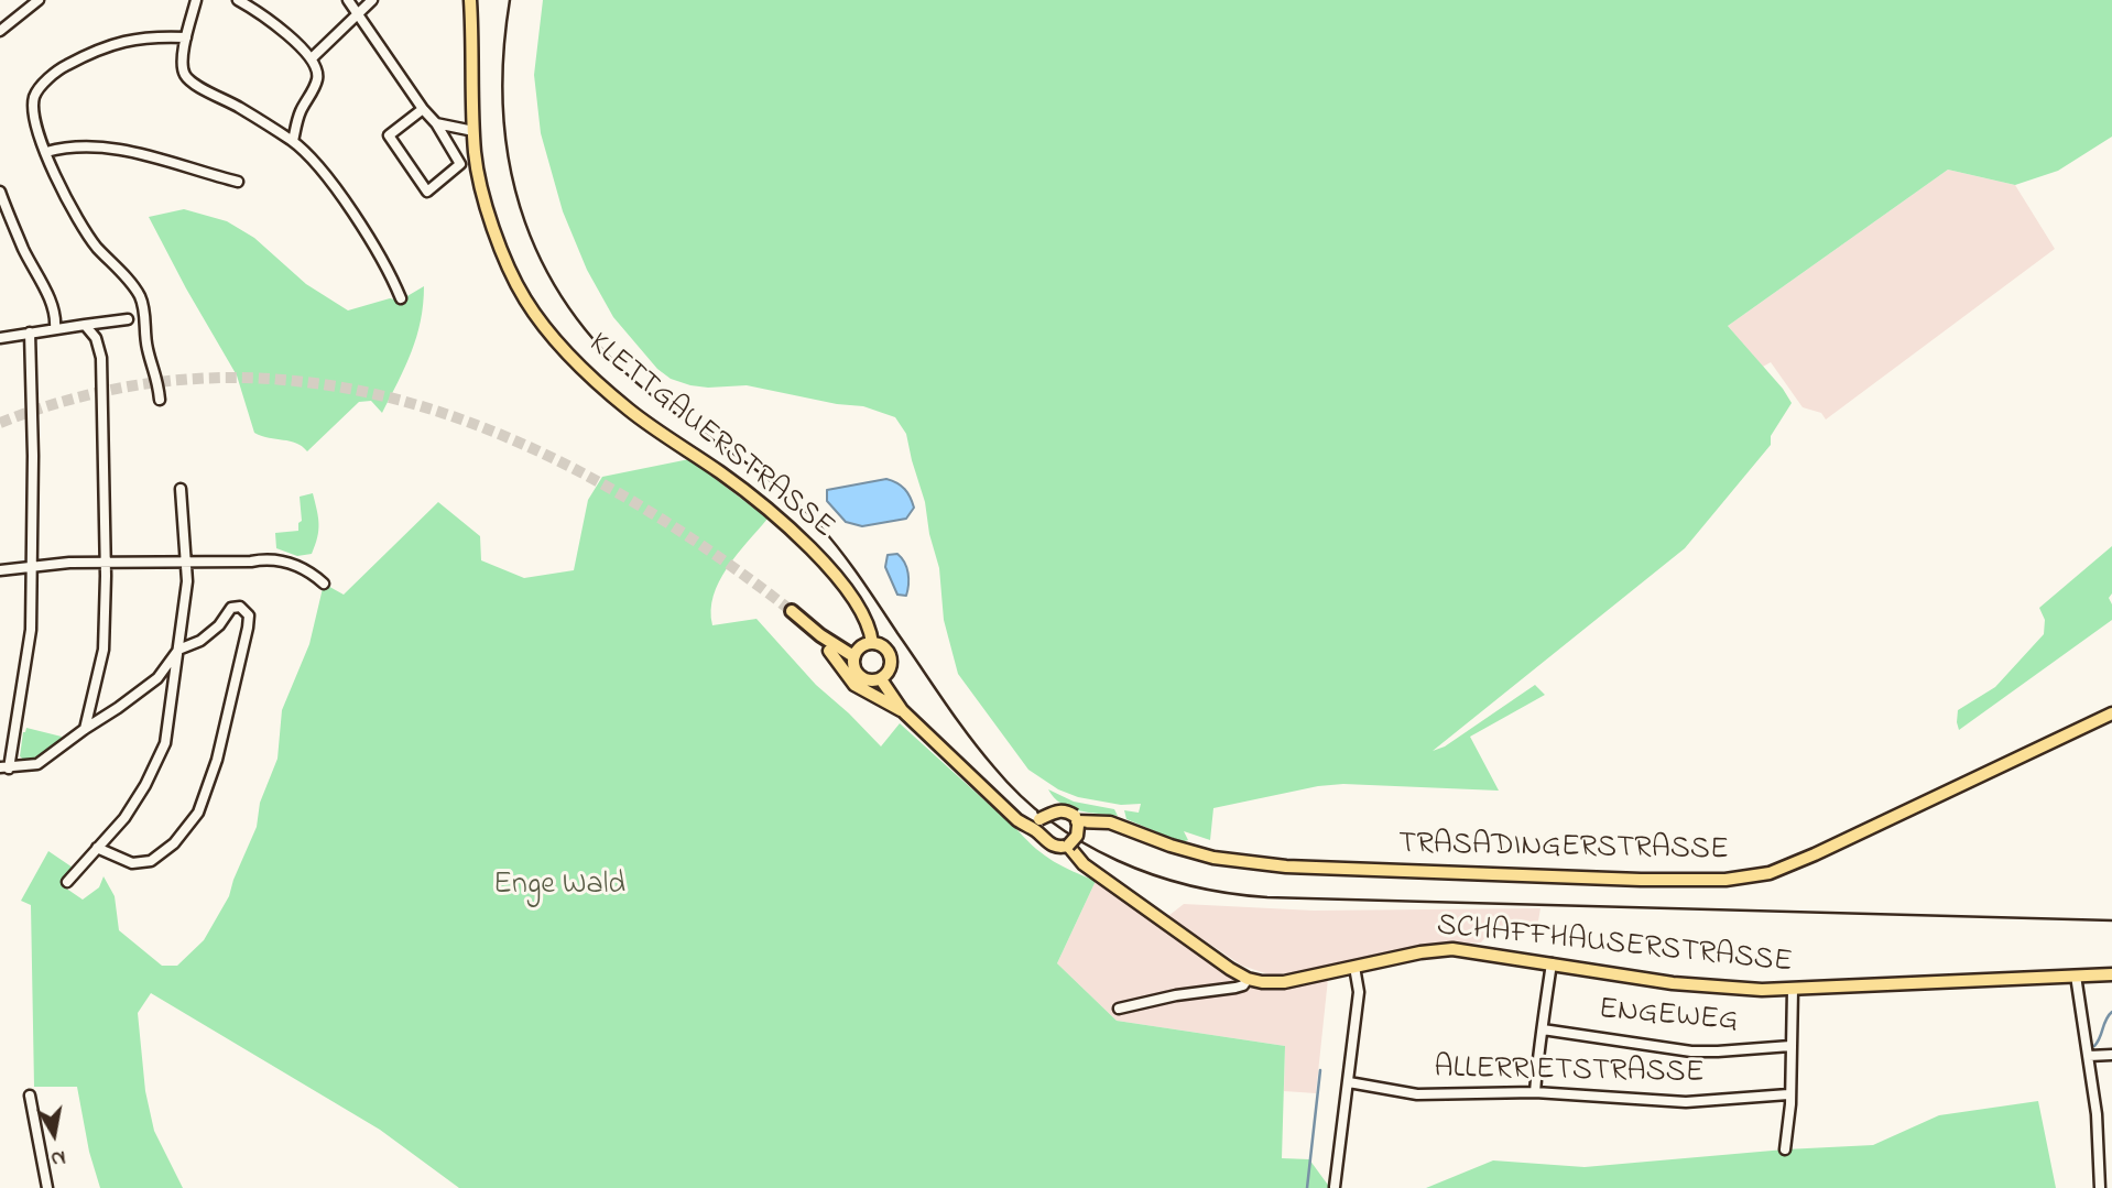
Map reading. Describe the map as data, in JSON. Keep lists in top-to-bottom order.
{
  "streets": {
    "main road": ["KLETTGAUERSTRASSE", "TRASADINGERSTRASSE", "SCHAFFHAUSERSTRASSE"],
    "street": ["ENGEWEG", "ALLERRIETSTRASSE"]
  },
  "parks": ["Enge Wald"],
  "north": "bottom"
}
